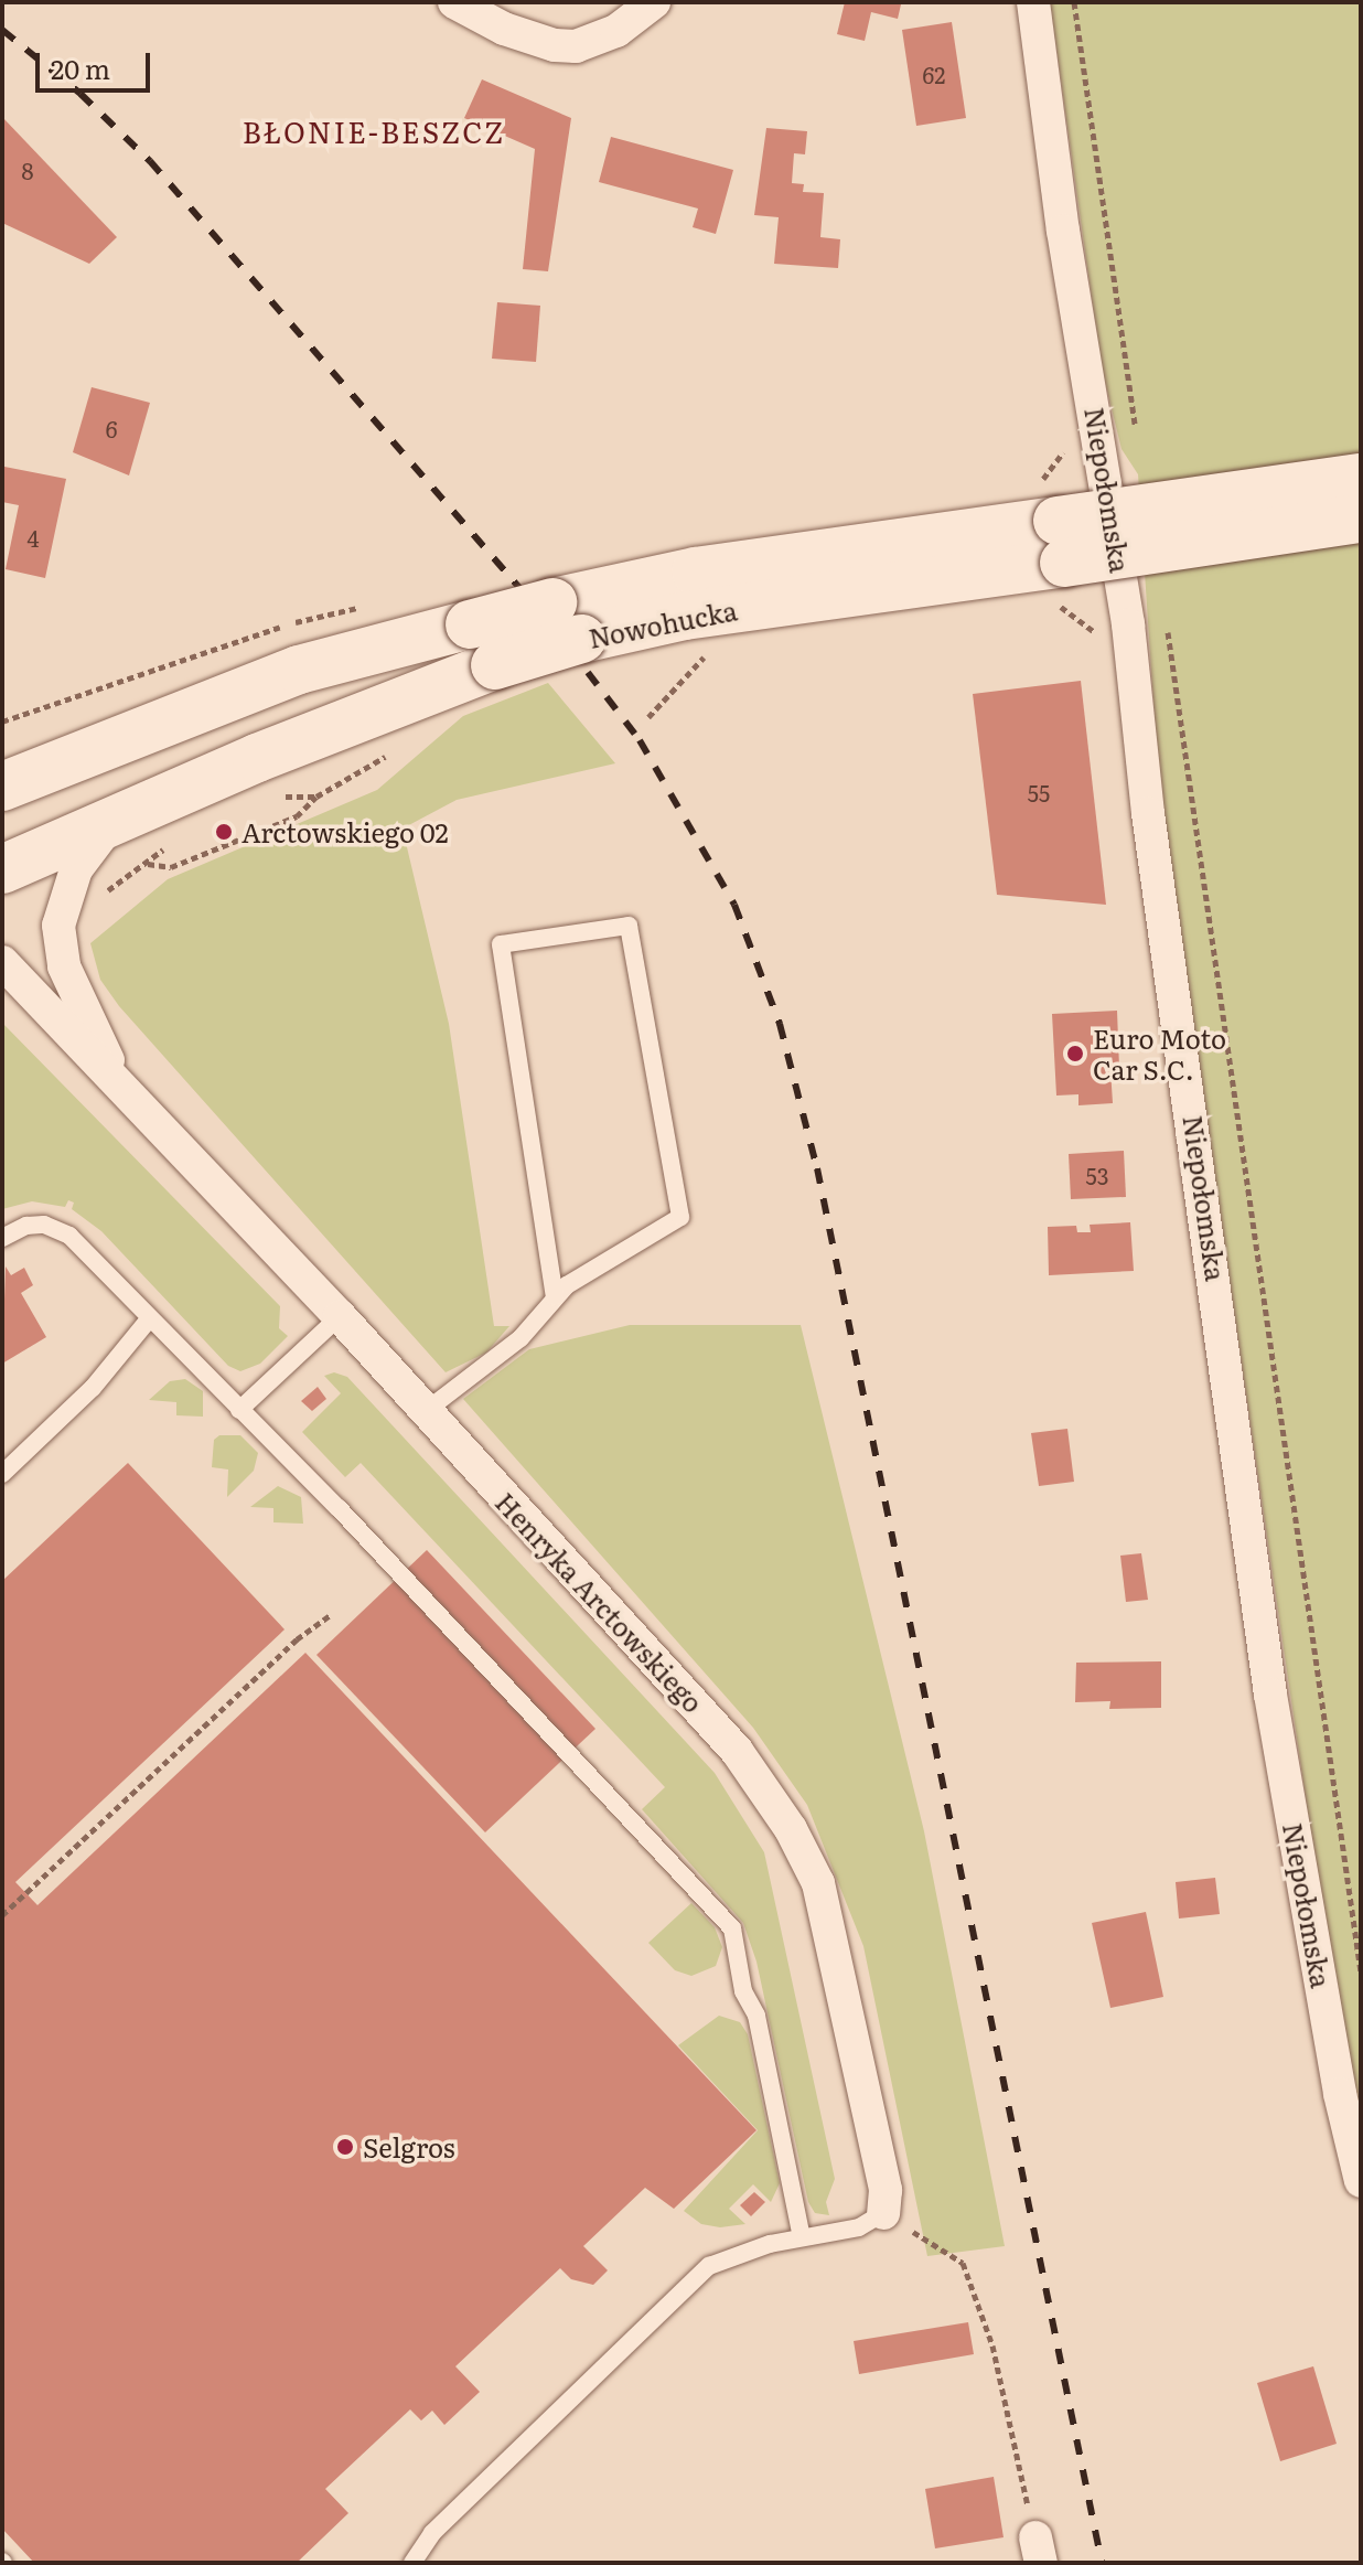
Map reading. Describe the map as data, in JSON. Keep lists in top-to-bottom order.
{
  "streets": {
    "main road": ["Nowohucka"],
    "street": ["Niepołomska", "Henryka Arctowskiego"]
  },
  "crossings": [
    ["Nowohucka", "Henryka Arctowskiego"]
  ],
  "districts": ["BŁONIE-BESZCZ"],
  "places": ["Arctowskiego 02", "Euro Moto Car S.C.", "Selgros"],
  "house_numbers": [
    "62",
    "8",
    "6",
    "4",
    "55",
    "53"
  ],
  "scale_bar": "20 m"
}
